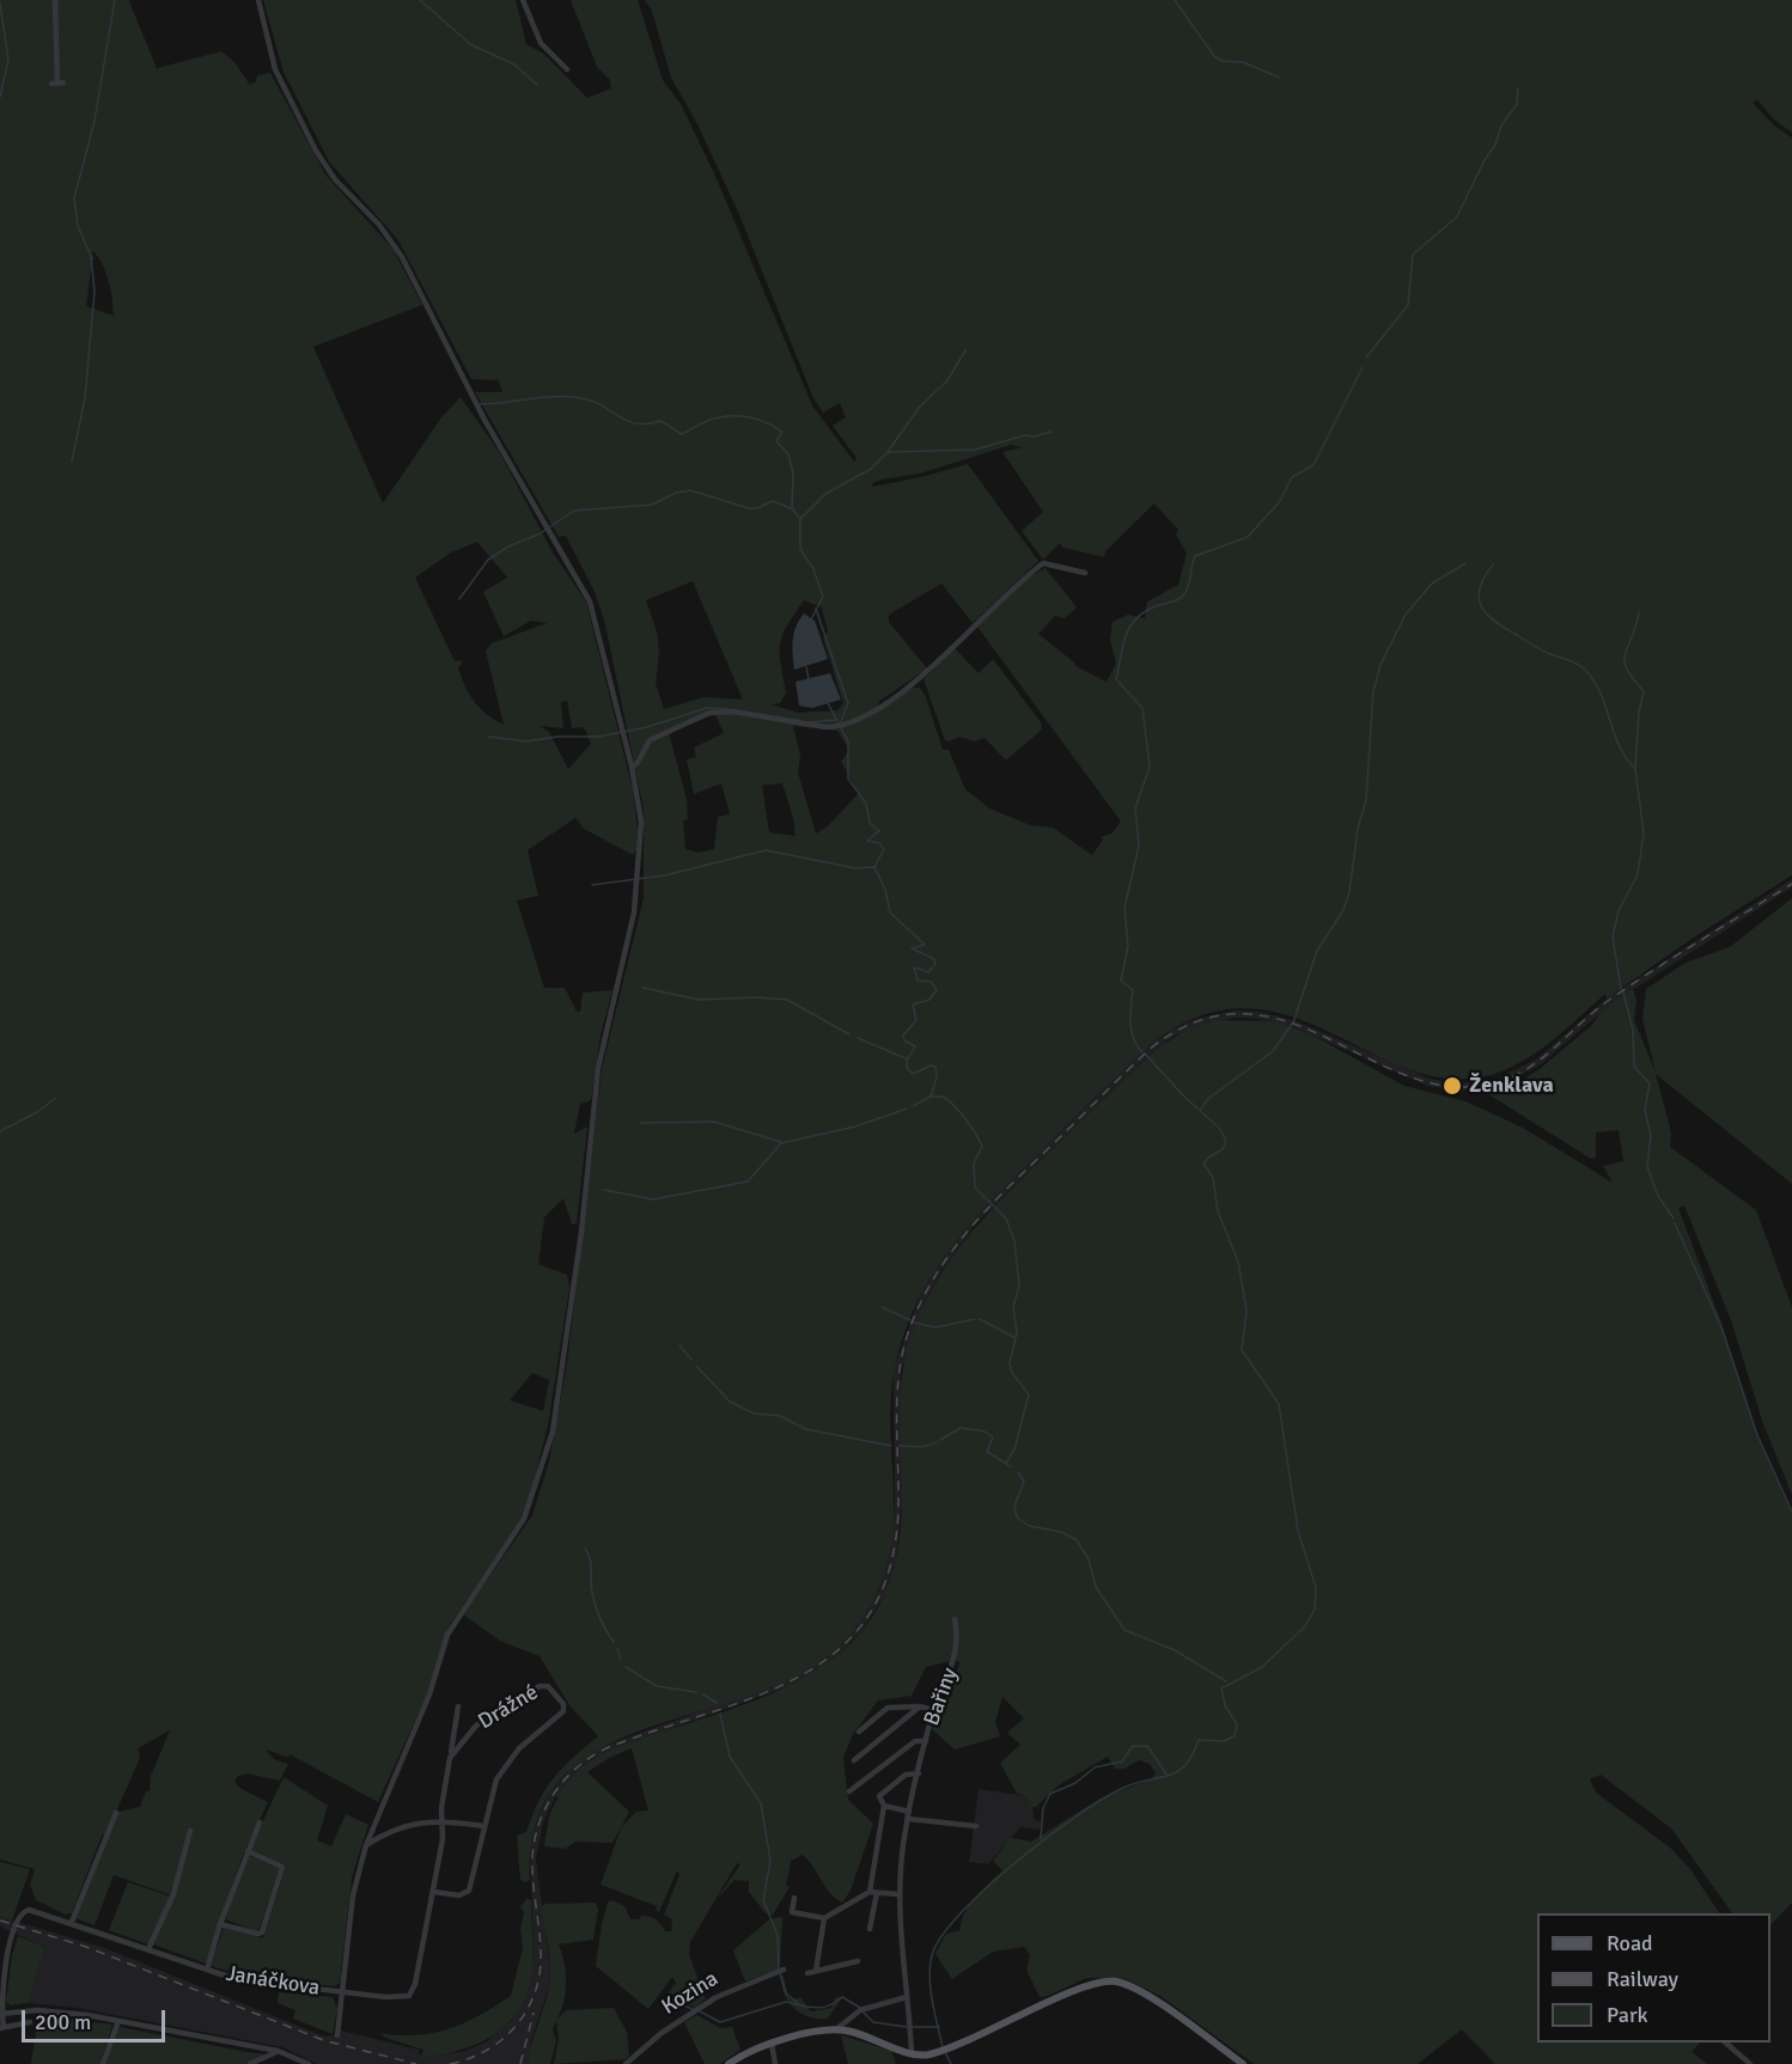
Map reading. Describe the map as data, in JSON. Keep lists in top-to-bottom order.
{
  "streets": {
    "street": [
      "Bařiny",
      "Drážné",
      "Janáčkova",
      "Kozina"
    ]
  },
  "crossings": [
    ["Drážné", "Janáčkova"]
  ],
  "places": ["Ženklava"],
  "legend": ["Road", "Railway", "Park"],
  "scale_bar": "200 m"
}
